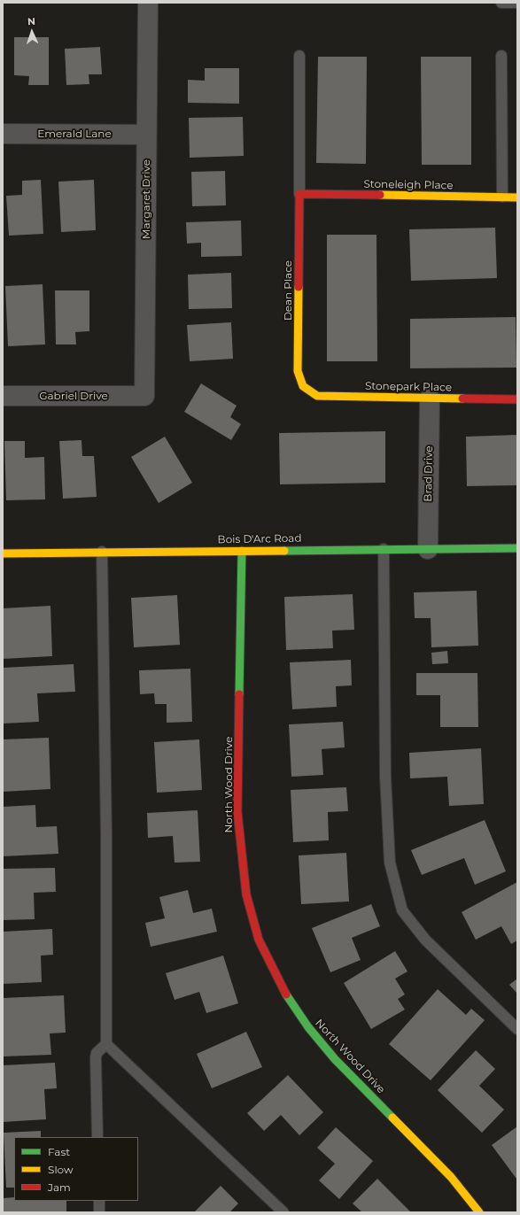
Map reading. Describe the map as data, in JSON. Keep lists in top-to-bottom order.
{
  "streets": {
    "street": [
      "Emerald Lane",
      "Stoneleigh Place",
      "Margaret Drive",
      "Dean Place",
      "Stonepark Place",
      "Gabriel Drive",
      "Brad Drive",
      "Bois D'Arc Road",
      "North Wood Drive"
    ]
  },
  "crossings": [
    ["Emerald Lane", "Margaret Drive"],
    ["Stoneleigh Place", "Dean Place"],
    ["Margaret Drive", "Gabriel Drive"],
    ["Dean Place", "Stonepark Place"],
    ["Stonepark Place", "Brad Drive"],
    ["Brad Drive", "Bois D'Arc Road"],
    ["Bois D'Arc Road", "North Wood Drive"]
  ],
  "legend": ["Fast", "Slow", "Jam"],
  "north": "top"
}
